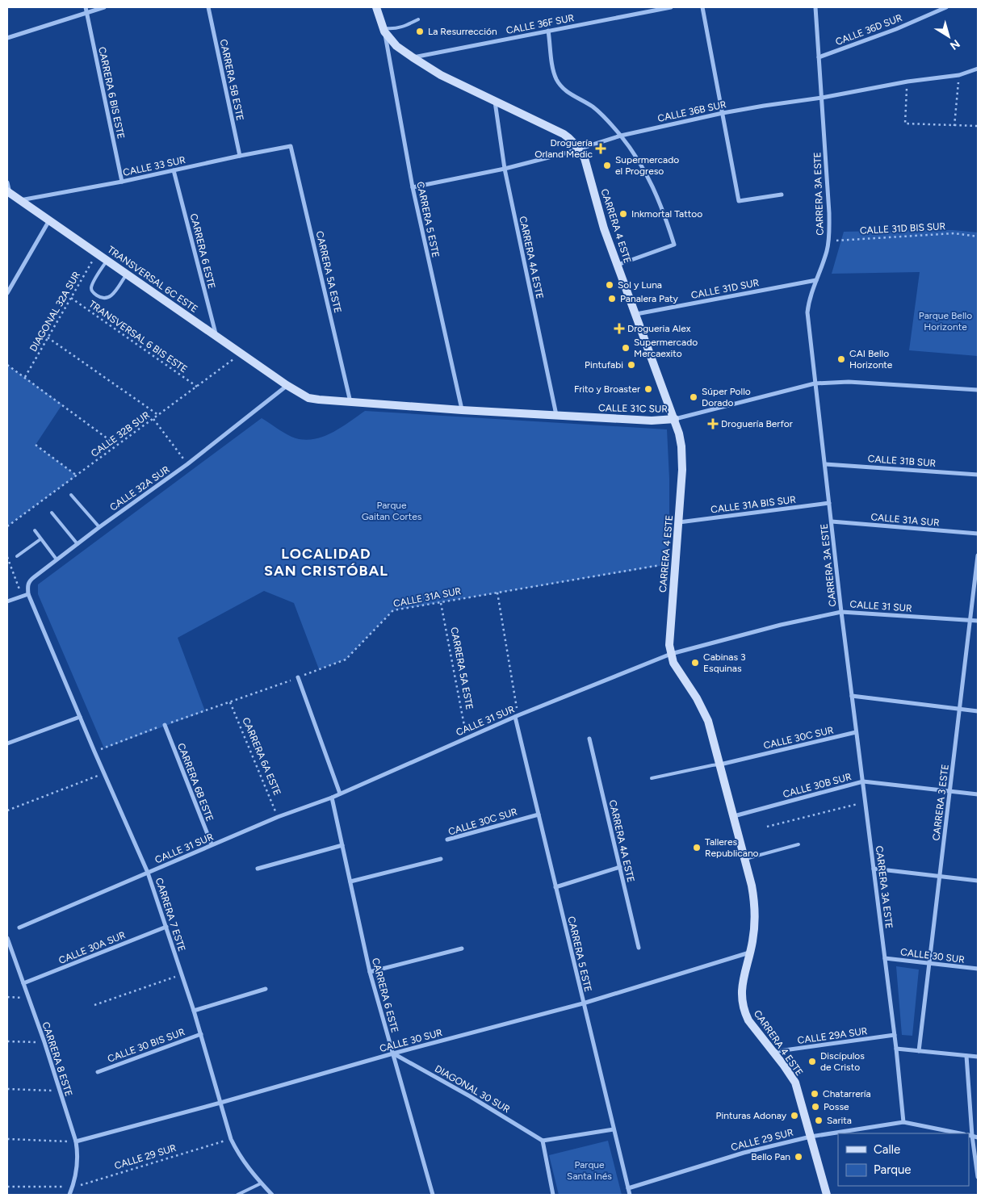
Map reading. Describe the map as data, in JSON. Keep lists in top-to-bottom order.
{
  "streets": {
    "street": [
      "CALLE 36F SUR",
      "CALLE 36D SUR",
      "CARRERA 5B ESTE",
      "CARRERA 6 BIS ESTE",
      "CALLE 36B SUR",
      "CALLE 33 SUR",
      "CARRERA 3A ESTE",
      "CARRERA 5 ESTE",
      "CARRERA 4 ESTE",
      "CARRERA 6 ESTE",
      "CARRERA 4A ESTE",
      "CARRERA 5A ESTE",
      "TRANSVERSAL 6C ESTE",
      "CALLE 31D SUR",
      "CALLE 31C SUR",
      "CALLE 31B SUR",
      "CALLE 32A SUR",
      "CALLE 31A BIS SUR",
      "CALLE 31A SUR",
      "CALLE 31 SUR",
      "CALLE 30C SUR",
      "CARRERA 6B ESTE",
      "CALLE 30B SUR",
      "CARRERA 3 ESTE",
      "CARRERA 7 ESTE",
      "CALLE 30A SUR",
      "CALLE 30 SUR",
      "CALLE 29A SUR",
      "CALLE 30 BIS SUR",
      "CARRERA 8 ESTE",
      "DIAGONAL 30 SUR",
      "CALLE 29 SUR"
    ],
    "path": [
      "CALLE 31D BIS SUR",
      "DIAGONAL 32A SUR",
      "TRANSVERSAL 6 BIS ESTE",
      "CALLE 32B SUR",
      "CARRERA 6A ESTE"
    ]
  },
  "crossings": [
    ["CALLE 36F SUR", "CARRERA 4 ESTE"],
    ["CALLE 36D SUR", "CARRERA 3A ESTE"],
    ["CARRERA 5B ESTE", "CALLE 33 SUR"],
    ["CARRERA 6 BIS ESTE", "CALLE 33 SUR"],
    ["CALLE 36B SUR", "CARRERA 3A ESTE"],
    ["CALLE 36B SUR", "CARRERA 5 ESTE"],
    ["CALLE 36B SUR", "CARRERA 4 ESTE"],
    ["CALLE 36B SUR", "CARRERA 4A ESTE"],
    ["CALLE 33 SUR", "CARRERA 6 ESTE"],
    ["CALLE 33 SUR", "CARRERA 5A ESTE"],
    ["CALLE 33 SUR", "TRANSVERSAL 6C ESTE"],
    ["CARRERA 3A ESTE", "CALLE 31D BIS SUR"],
    ["CARRERA 3A ESTE", "CALLE 31D SUR"],
    ["CARRERA 3A ESTE", "CALLE 31C SUR"],
    ["CARRERA 3A ESTE", "CALLE 31B SUR"],
    ["CARRERA 3A ESTE", "CALLE 31A BIS SUR"],
    ["CARRERA 3A ESTE", "CALLE 31A SUR"],
    ["CARRERA 3A ESTE", "CALLE 31 SUR"],
    ["CARRERA 3A ESTE", "CALLE 30C SUR"],
    ["CARRERA 3A ESTE", "CALLE 30B SUR"],
    ["CARRERA 3A ESTE", "CALLE 30 SUR"],
    ["CARRERA 3A ESTE", "CALLE 29A SUR"],
    ["CARRERA 3A ESTE", "CALLE 29 SUR"],
    ["CARRERA 5 ESTE", "CARRERA 4 ESTE"],
    ["CARRERA 5 ESTE", "CALLE 31C SUR"],
    ["CARRERA 5 ESTE", "CALLE 31 SUR"],
    ["CARRERA 5 ESTE", "CALLE 30C SUR"],
    ["CARRERA 5 ESTE", "CALLE 30 SUR"],
    ["CARRERA 5 ESTE", "CALLE 29 SUR"],
    ["CARRERA 4 ESTE", "CARRERA 4A ESTE"],
    ["CARRERA 4 ESTE", "CALLE 31D SUR"],
    ["CARRERA 4 ESTE", "CALLE 31C SUR"],
    ["CARRERA 4 ESTE", "CALLE 31A BIS SUR"],
    ["CARRERA 4 ESTE", "CALLE 31A SUR"],
    ["CARRERA 4 ESTE", "CALLE 31 SUR"],
    ["CARRERA 4 ESTE", "CALLE 30C SUR"],
    ["CARRERA 4 ESTE", "CALLE 30B SUR"],
    ["CARRERA 4 ESTE", "CALLE 30 SUR"],
    ["CARRERA 4 ESTE", "CALLE 29A SUR"],
    ["CARRERA 4 ESTE", "CALLE 29 SUR"],
    ["CARRERA 6 ESTE", "TRANSVERSAL 6C ESTE"],
    ["CARRERA 6 ESTE", "CALLE 31 SUR"],
    ["CARRERA 6 ESTE", "CALLE 30 SUR"],
    ["CARRERA 6 ESTE", "DIAGONAL 30 SUR"],
    ["CARRERA 4A ESTE", "CALLE 31C SUR"],
    ["CARRERA 5A ESTE", "CALLE 31C SUR"],
    ["CARRERA 5A ESTE", "CALLE 31A SUR"],
    ["CARRERA 5A ESTE", "CALLE 31 SUR"],
    ["TRANSVERSAL 6C ESTE", "DIAGONAL 32A SUR"],
    ["TRANSVERSAL 6C ESTE", "CALLE 31C SUR"],
    ["TRANSVERSAL 6C ESTE", "CALLE 32B SUR"],
    ["TRANSVERSAL 6C ESTE", "CALLE 32A SUR"],
    ["DIAGONAL 32A SUR", "TRANSVERSAL 6 BIS ESTE"],
    ["TRANSVERSAL 6 BIS ESTE", "CALLE 32B SUR"],
    ["CALLE 31C SUR", "CALLE 32A SUR"],
    ["CALLE 32A SUR", "CARRERA 7 ESTE"],
    ["CALLE 31A SUR", "CARRERA 6A ESTE"],
    ["CALLE 31A SUR", "CARRERA 6B ESTE"],
    ["CALLE 31A SUR", "CARRERA 7 ESTE"],
    ["CALLE 31 SUR", "CARRERA 6A ESTE"],
    ["CALLE 31 SUR", "CARRERA 6B ESTE"],
    ["CALLE 31 SUR", "CARRERA 3 ESTE"],
    ["CALLE 31 SUR", "CARRERA 7 ESTE"],
    ["CALLE 30B SUR", "CARRERA 3 ESTE"],
    ["CARRERA 3 ESTE", "CALLE 30 SUR"],
    ["CARRERA 7 ESTE", "CALLE 30A SUR"],
    ["CARRERA 7 ESTE", "CALLE 30 SUR"],
    ["CARRERA 7 ESTE", "CALLE 30 BIS SUR"],
    ["CARRERA 7 ESTE", "CALLE 29 SUR"],
    ["CALLE 30A SUR", "CARRERA 8 ESTE"],
    ["CALLE 30 SUR", "CARRERA 8 ESTE"],
    ["CALLE 30 SUR", "DIAGONAL 30 SUR"],
    ["CARRERA 8 ESTE", "CALLE 29 SUR"]
  ],
  "districts": ["LOCALIDAD SAN CRISTÓBAL"],
  "parks": ["Parque Bello Horizonte", "Parque Gaitan Cortes", "Parque Santa Inés"],
  "places": {
    "other": [
      "La Resurrección",
      "Supermercado el Progreso",
      "Inkmortal Tattoo",
      "Sol y Luna",
      "Panalera Paty",
      "Supermercado Mercaexito",
      "CAI Bello Horizonte",
      "Pintufabi",
      "Frito y Broaster",
      "Súper Pollo Dorado",
      "Cabinas 3 Esquinas",
      "Talleres Republicano",
      "Discípulos de Cristo",
      "Chatarrería",
      "Posse",
      "Pinturas Adonay",
      "Sarita",
      "Bello Pan"
    ],
    "health": ["Droguería Orland Medic", "Drogueria Alex", "Droguería Berfor"]
  },
  "legend": ["Calle", "Parque"],
  "north": "bottom right"
}
